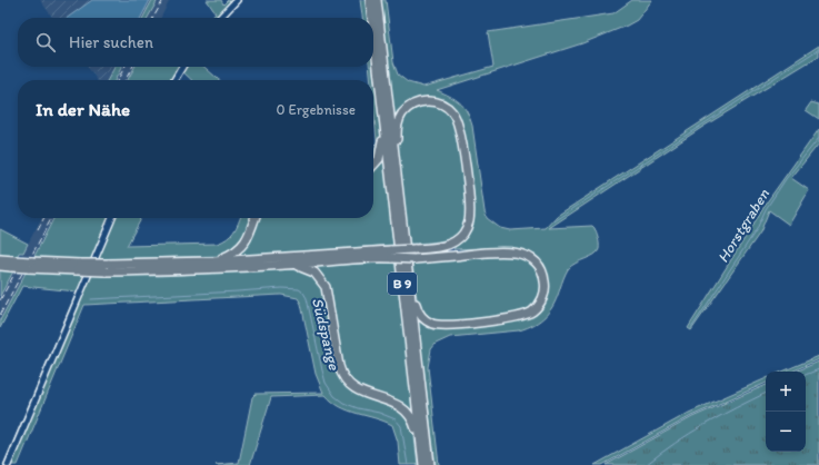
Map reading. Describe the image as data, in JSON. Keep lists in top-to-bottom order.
{
  "streets": {
    "highway": ["B 9"]
  },
  "water": ["Horstgraben", "Südspange"],
  "page": {
    "search": "Hier suchen",
    "heading": ["In der Nähe", "0 Ergebnisse"],
    "map_buttons": ["+", "−"]
  }
}
